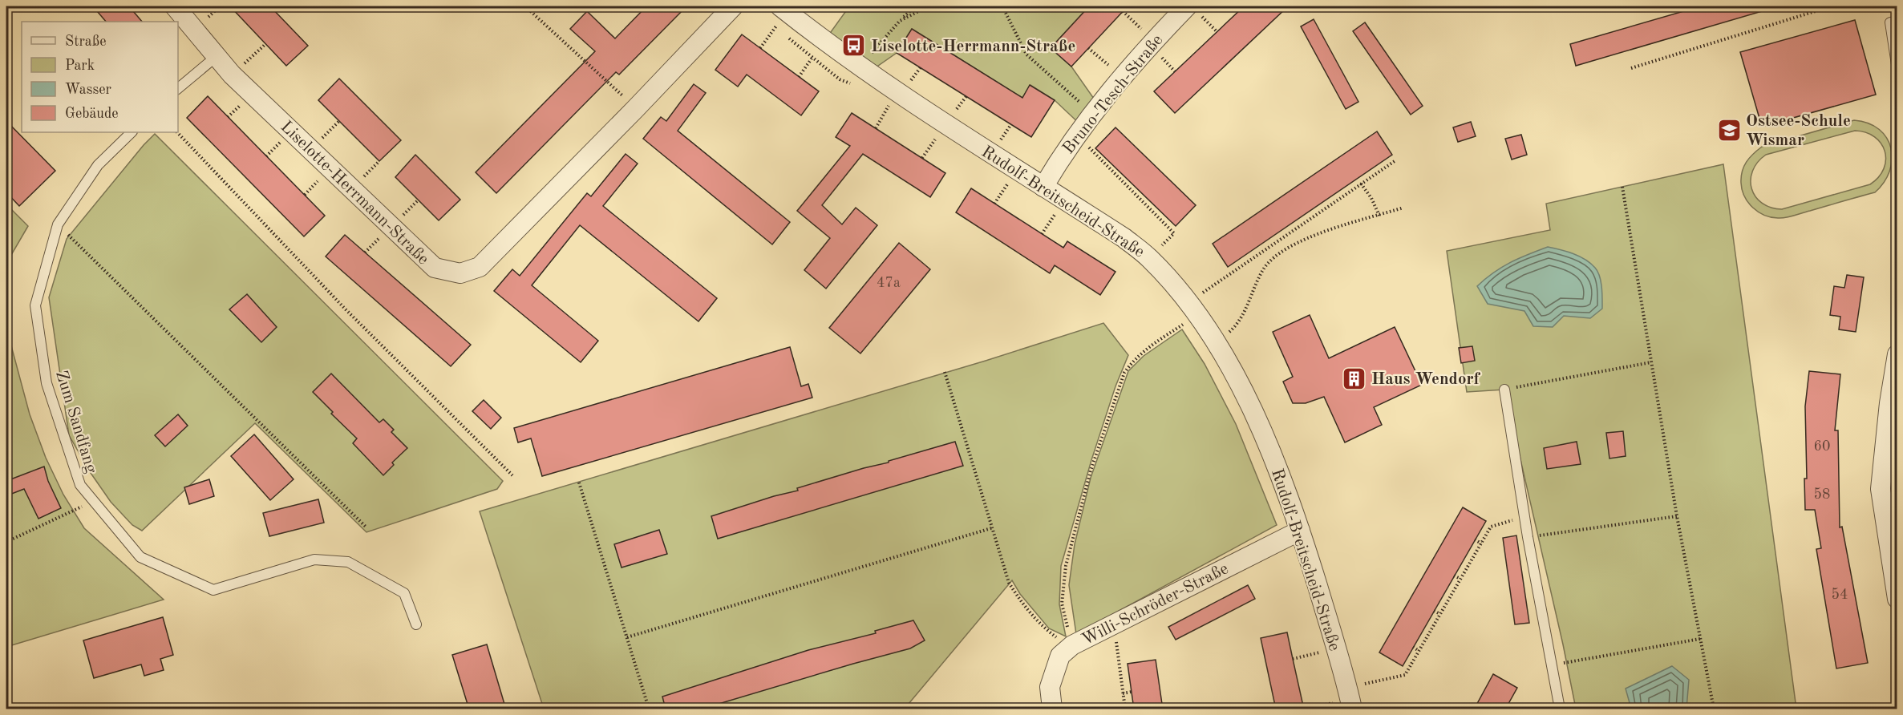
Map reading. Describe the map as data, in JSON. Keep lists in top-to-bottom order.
{
  "streets": {
    "street": [
      "Bruno-Tesch-Straße",
      "Liselotte-Herrmann-Straße",
      "Rudolf-Breitscheid-Straße",
      "Willi-Schröder-Straße"
    ],
    "lane": ["Zum Sandfang"]
  },
  "crossings": [
    ["Bruno-Tesch-Straße", "Rudolf-Breitscheid-Straße"],
    ["Rudolf-Breitscheid-Straße", "Willi-Schröder-Straße"]
  ],
  "places": {
    "bus stop": ["Liselotte-Herrmann-Straße"],
    "school or university": ["Ostsee-Schule Wismar"],
    "building": ["Haus Wendorf"]
  },
  "house_numbers": [
    "47a",
    "60",
    "58",
    "54"
  ],
  "legend": [
    "Straße",
    "Park",
    "Wasser",
    "Gebäude"
  ]
}
